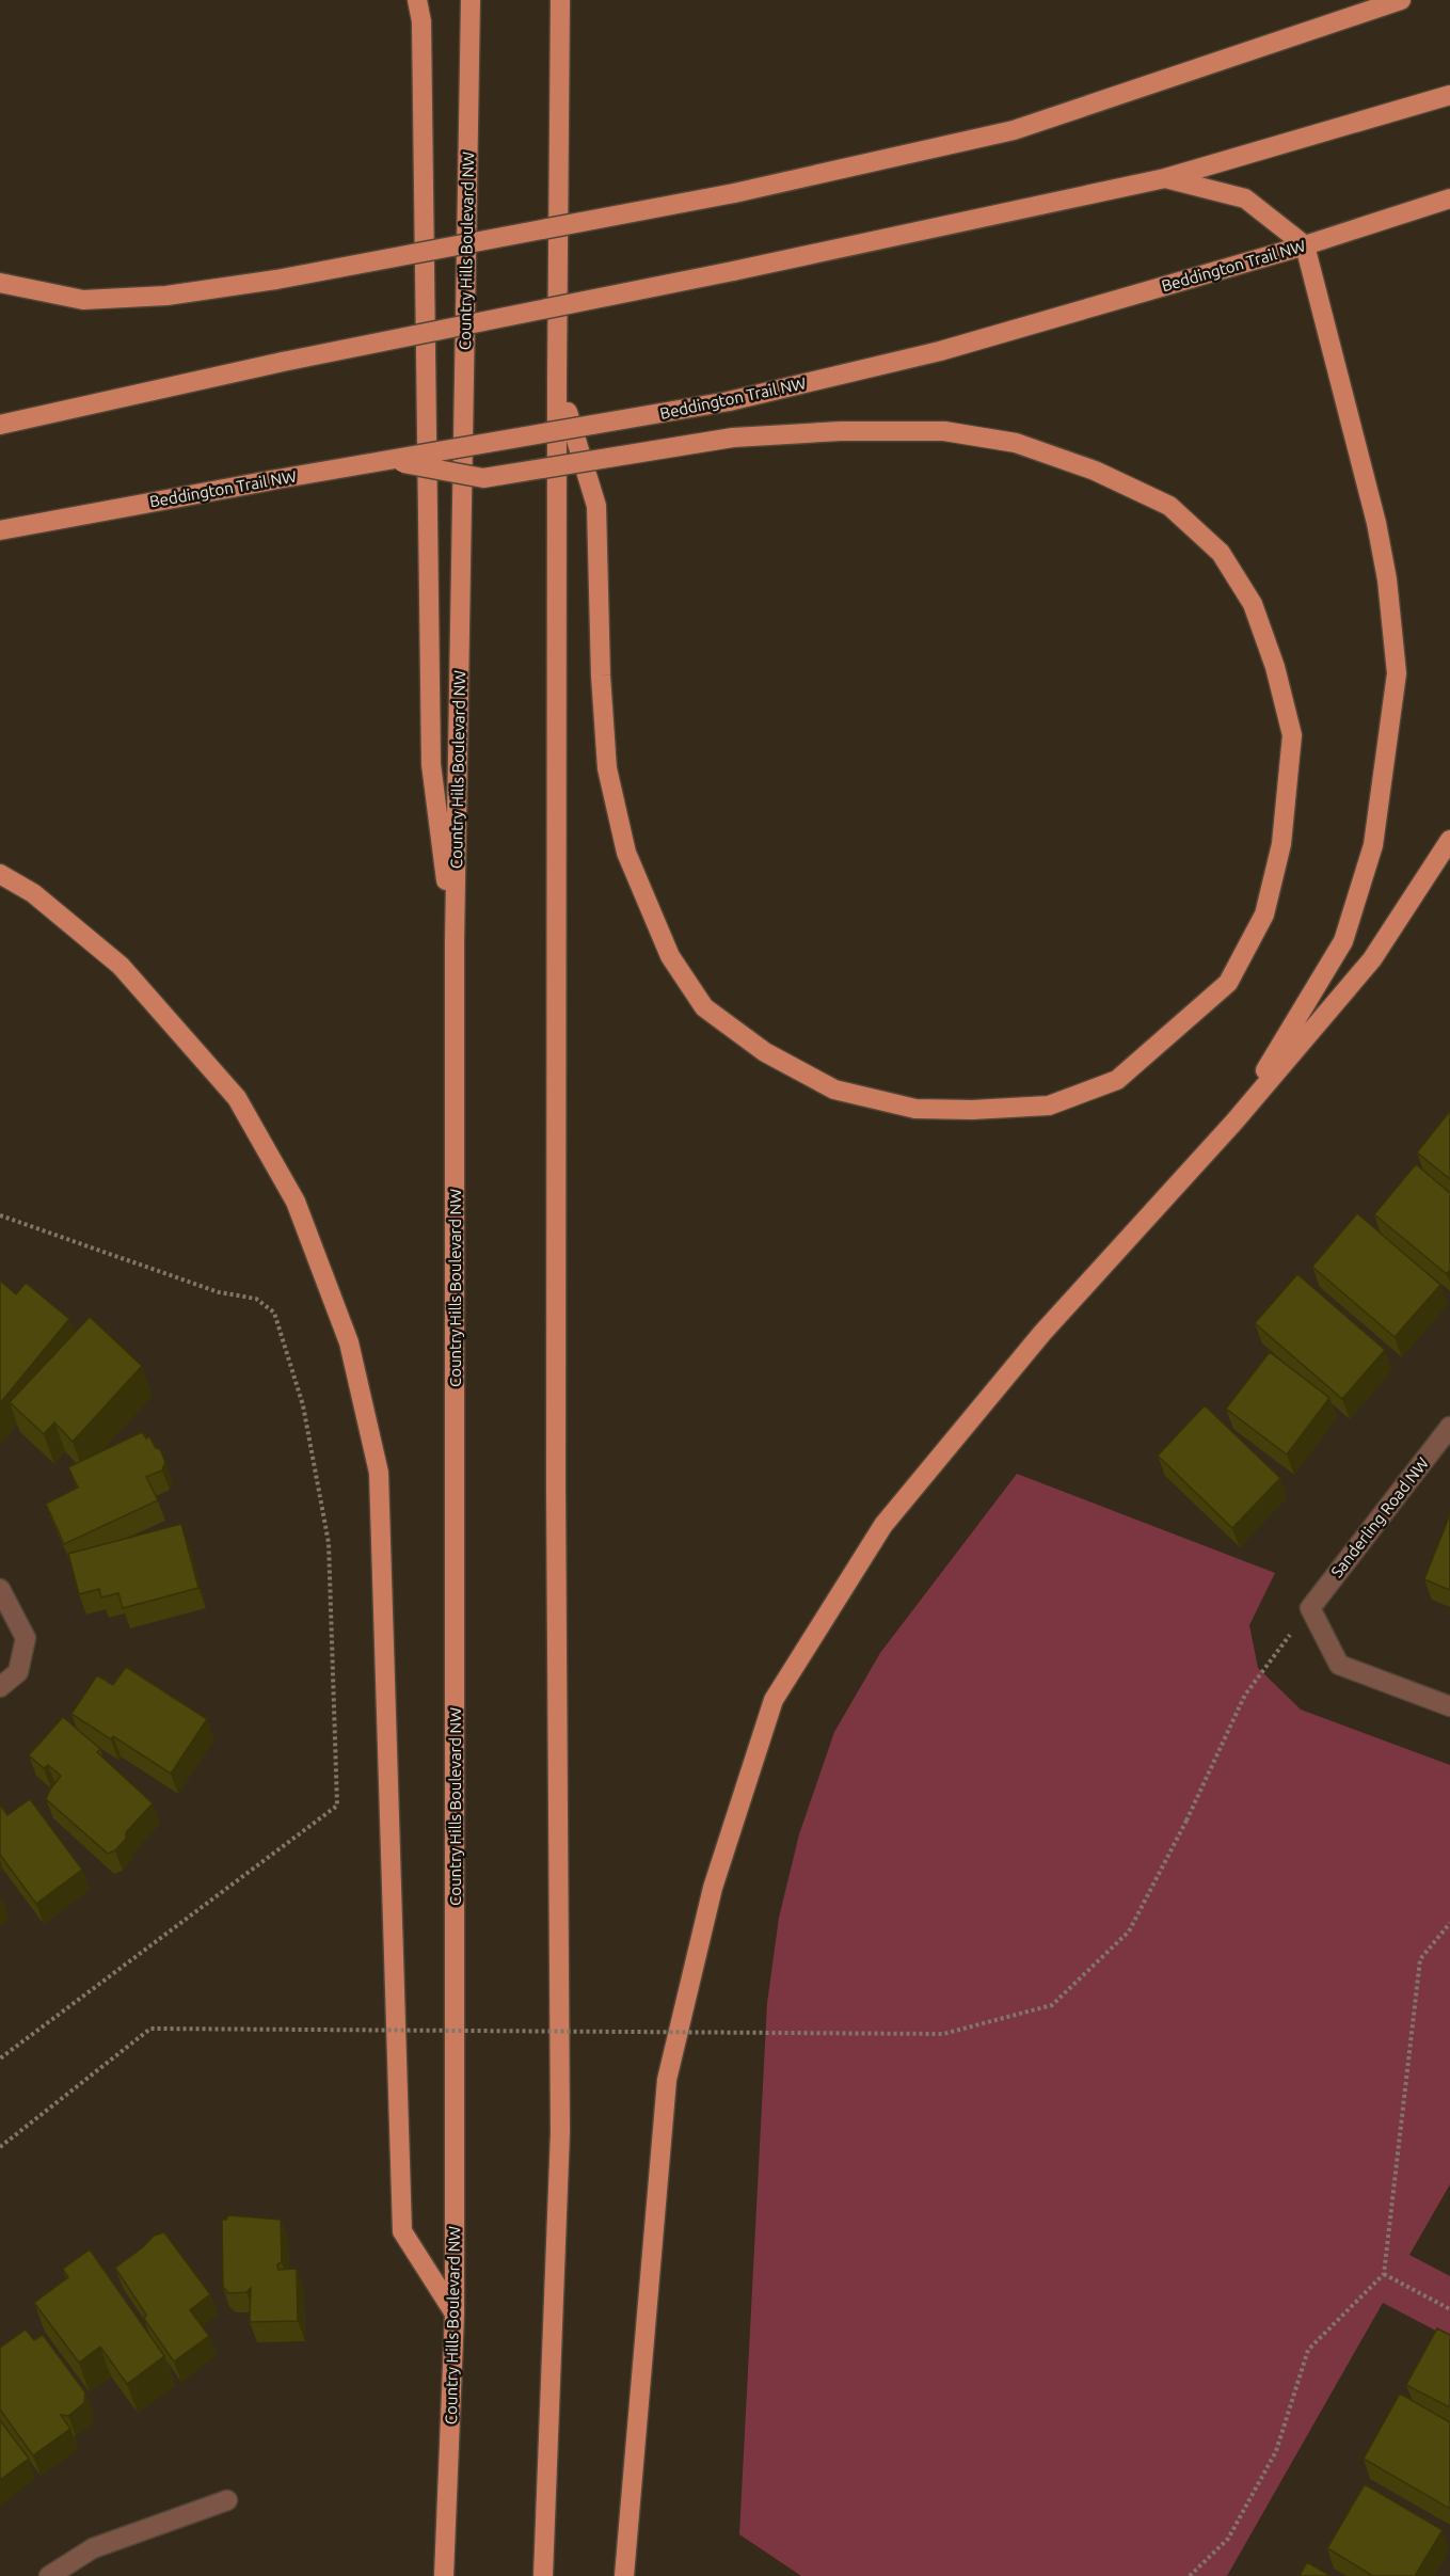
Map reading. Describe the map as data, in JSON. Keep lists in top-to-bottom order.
{
  "streets": {
    "main road": ["Country Hills Boulevard NW", "Beddington Trail NW"],
    "street": ["Sanderling Road NW"]
  }
}
